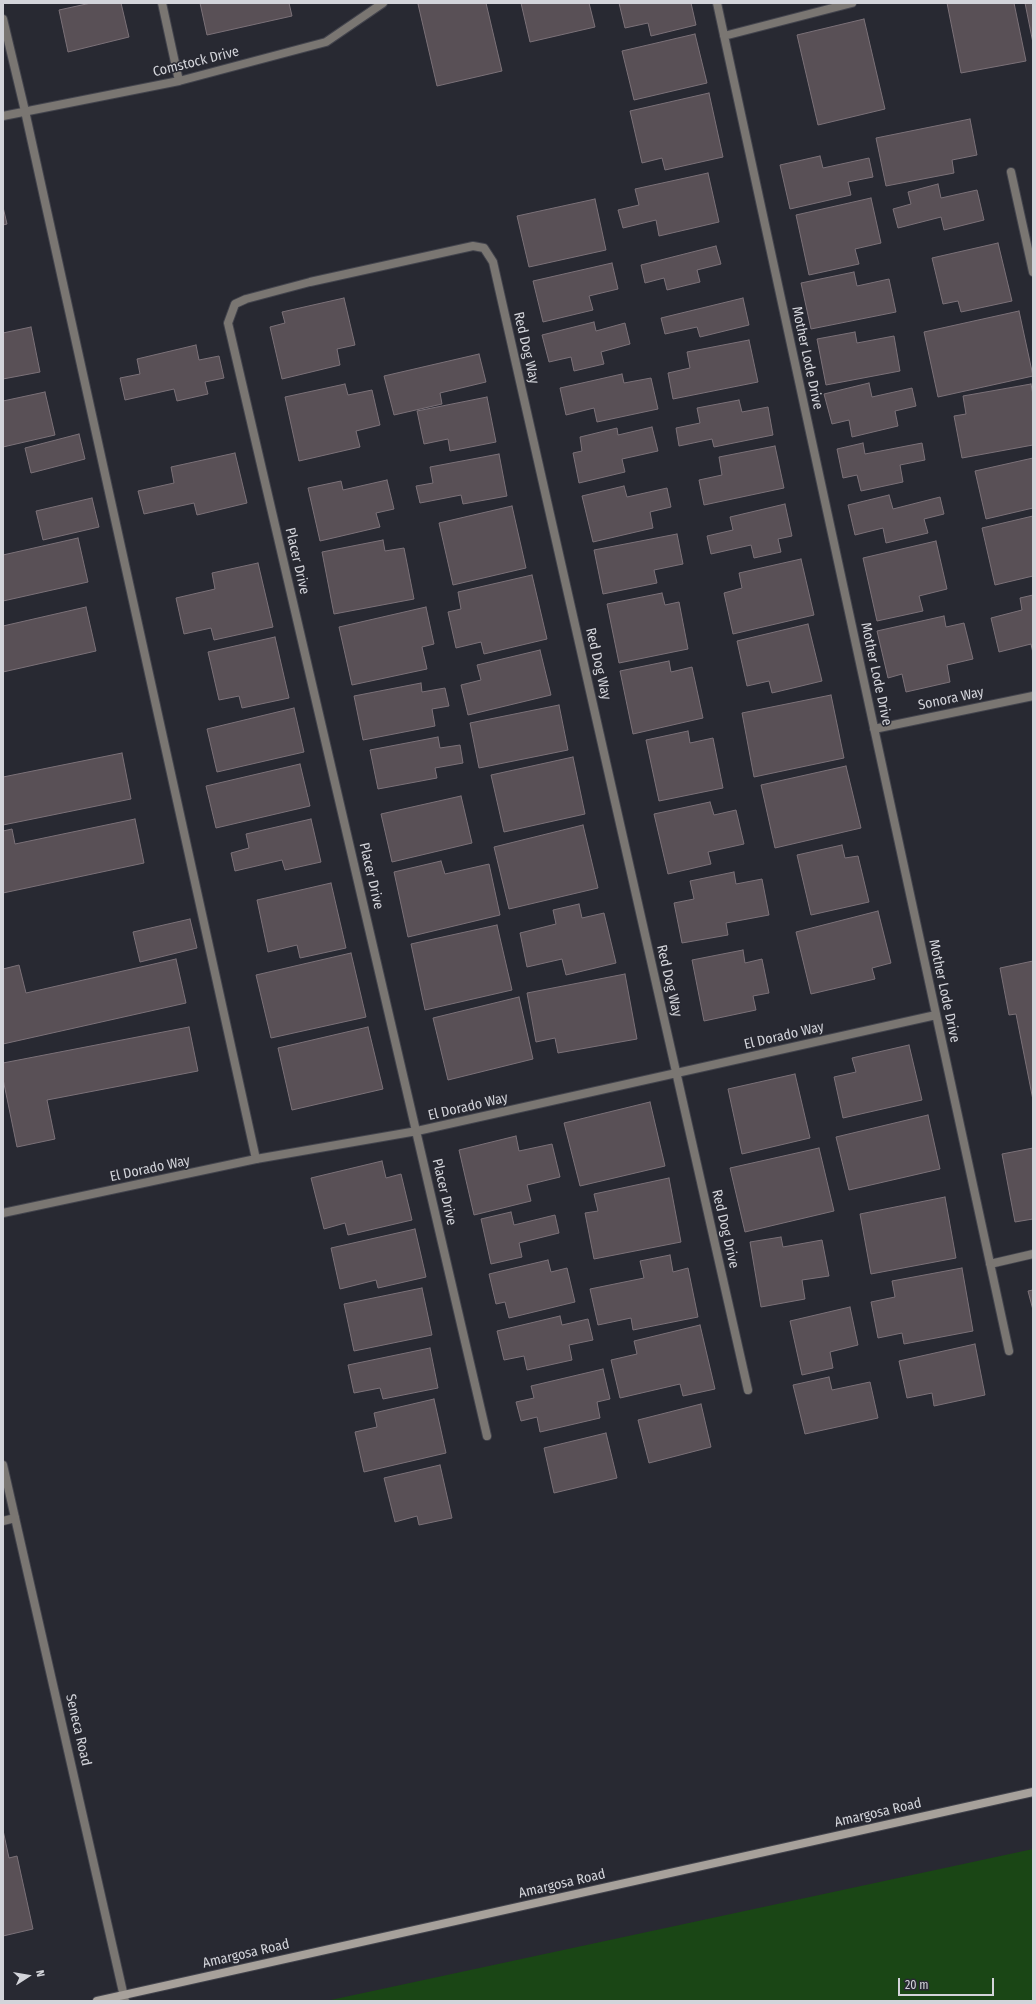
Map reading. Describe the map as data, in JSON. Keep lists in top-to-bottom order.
{
  "streets": {
    "main road": ["Amargosa Road"],
    "street": [
      "Comstock Drive",
      "Red Dog Way",
      "Mother Lode Drive",
      "Placer Drive",
      "Sonora Way",
      "El Dorado Way",
      "Red Dog Drive",
      "Seneca Road"
    ]
  },
  "crossings": [
    ["Red Dog Way", "Placer Drive"],
    ["Red Dog Way", "El Dorado Way"],
    ["Red Dog Way", "Red Dog Drive"],
    ["Mother Lode Drive", "Sonora Way"],
    ["Mother Lode Drive", "El Dorado Way"],
    ["Placer Drive", "El Dorado Way"],
    ["El Dorado Way", "Red Dog Drive"],
    ["Seneca Road", "Amargosa Road"]
  ],
  "scale_bar": "20 m",
  "north": "right"
}
